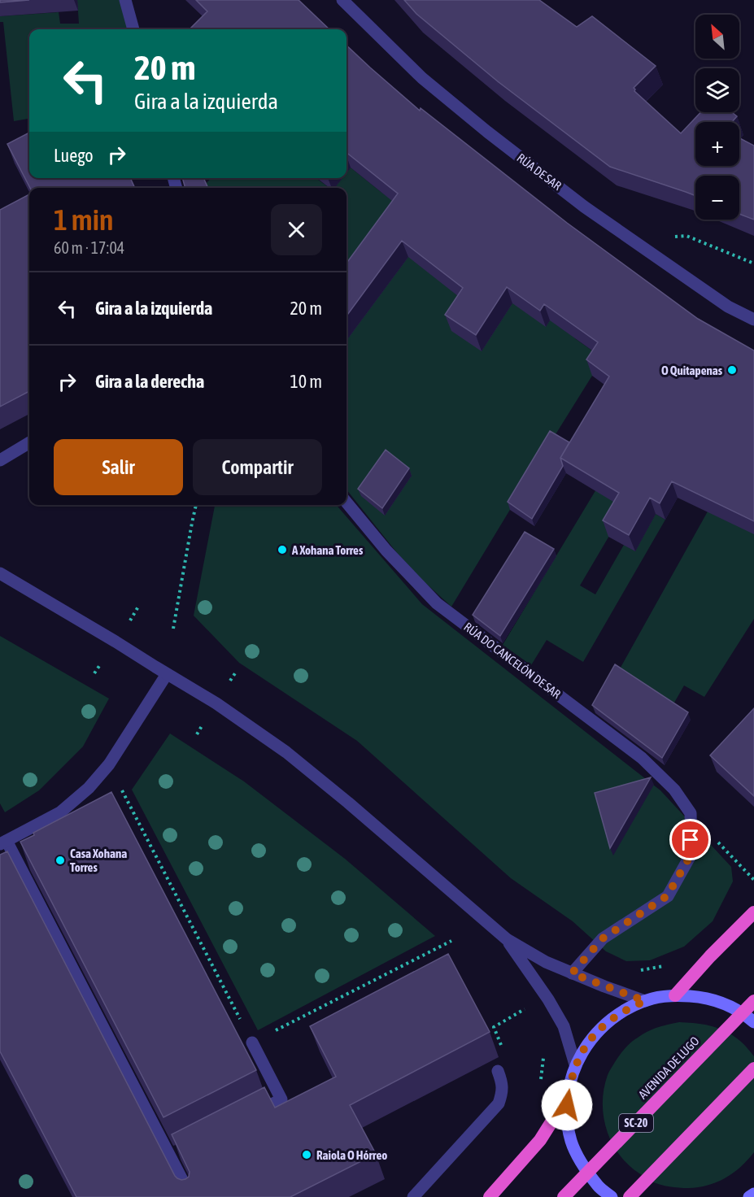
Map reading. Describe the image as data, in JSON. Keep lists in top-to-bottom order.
{
  "streets": {
    "highway": ["AVENIDA DE LUGO", "SC-20"],
    "street": ["RÚA DE SAR", "RÚA DO CANCELÓN DE SAR"]
  },
  "places": [
    "O Quitapenas",
    "A Xohana Torres",
    "Casa Xohana Torres",
    "Raiola O Hórreo"
  ],
  "north": "top left",
  "page": {
    "map_buttons": ["+", "−"],
    "turn": ["20 m", "Gira a la izquierda"],
    "then": "Luego",
    "heading": ["1 min", "60 m · 17:04"],
    "list": [
      {
        "name": "Gira a la izquierda",
        "value": "20 m"
      },
      {
        "name": "Gira a la derecha",
        "value": "10 m"
      }
    ],
    "buttons": ["Salir", "Compartir"]
  }
}
